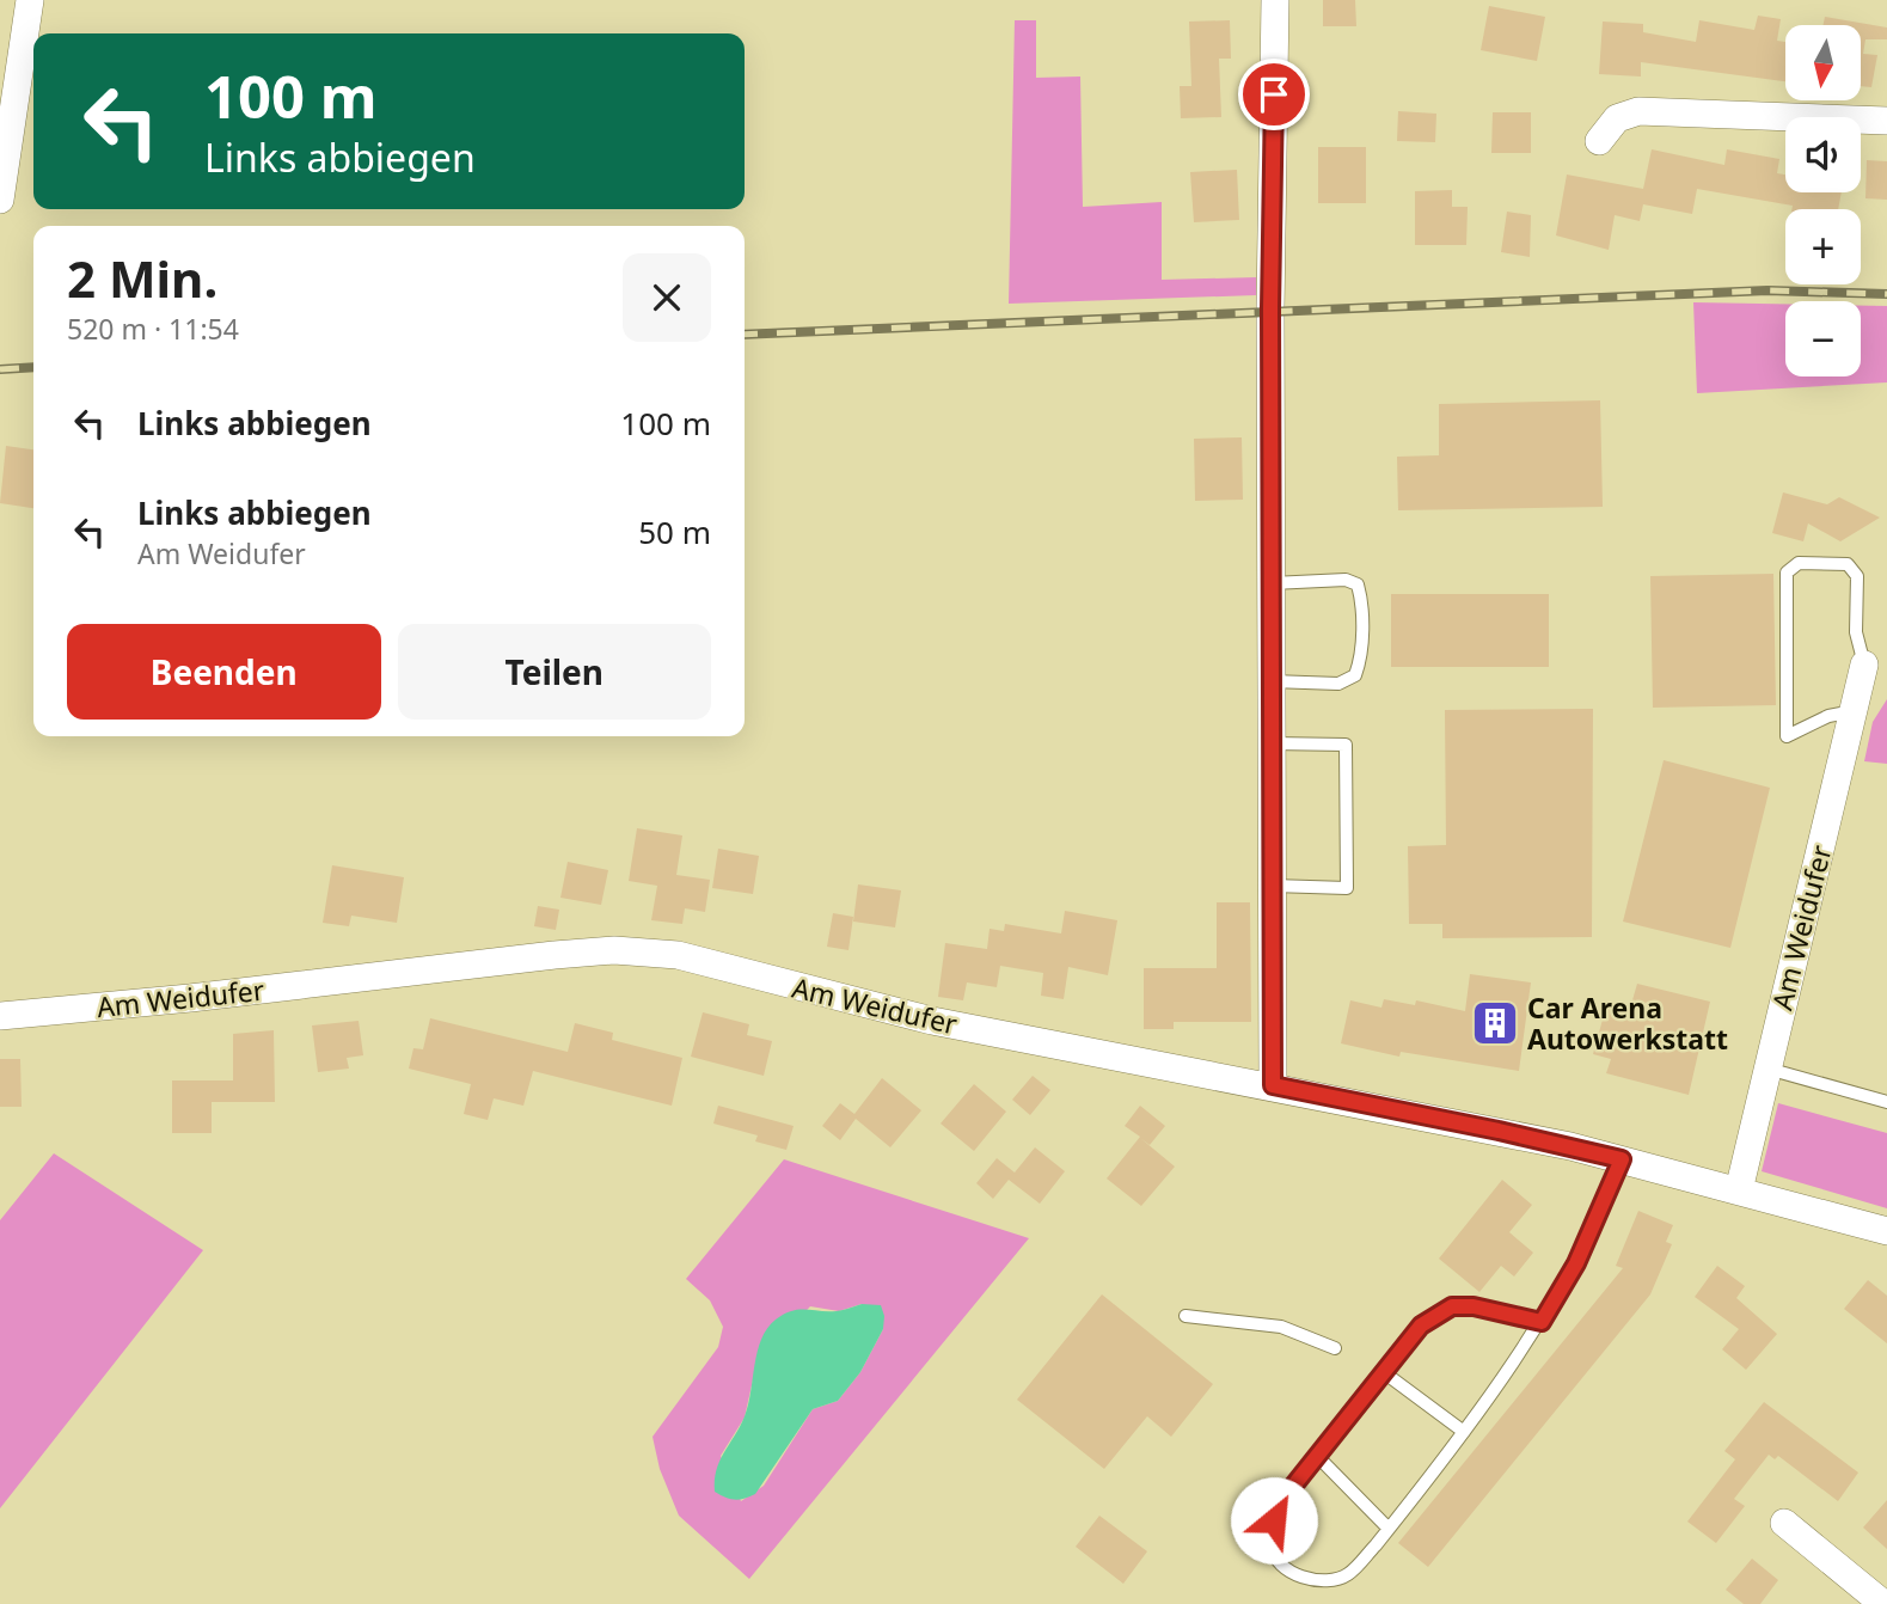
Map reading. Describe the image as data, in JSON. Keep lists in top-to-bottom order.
{
  "streets": {
    "street": ["Am Weidufer"]
  },
  "places": {
    "building": ["Car Arena Autowerkstatt"]
  },
  "north": "bottom",
  "page": {
    "map_buttons": ["+", "−"],
    "turn": ["100 m", "Links abbiegen"],
    "heading": ["2 Min.", "520 m · 11:54"],
    "list": [
      {
        "name": "Links abbiegen",
        "value": "100 m"
      },
      {
        "name": "Links abbiegen",
        "note": "Am Weidufer",
        "value": "50 m"
      }
    ],
    "buttons": ["Beenden", "Teilen"]
  }
}
